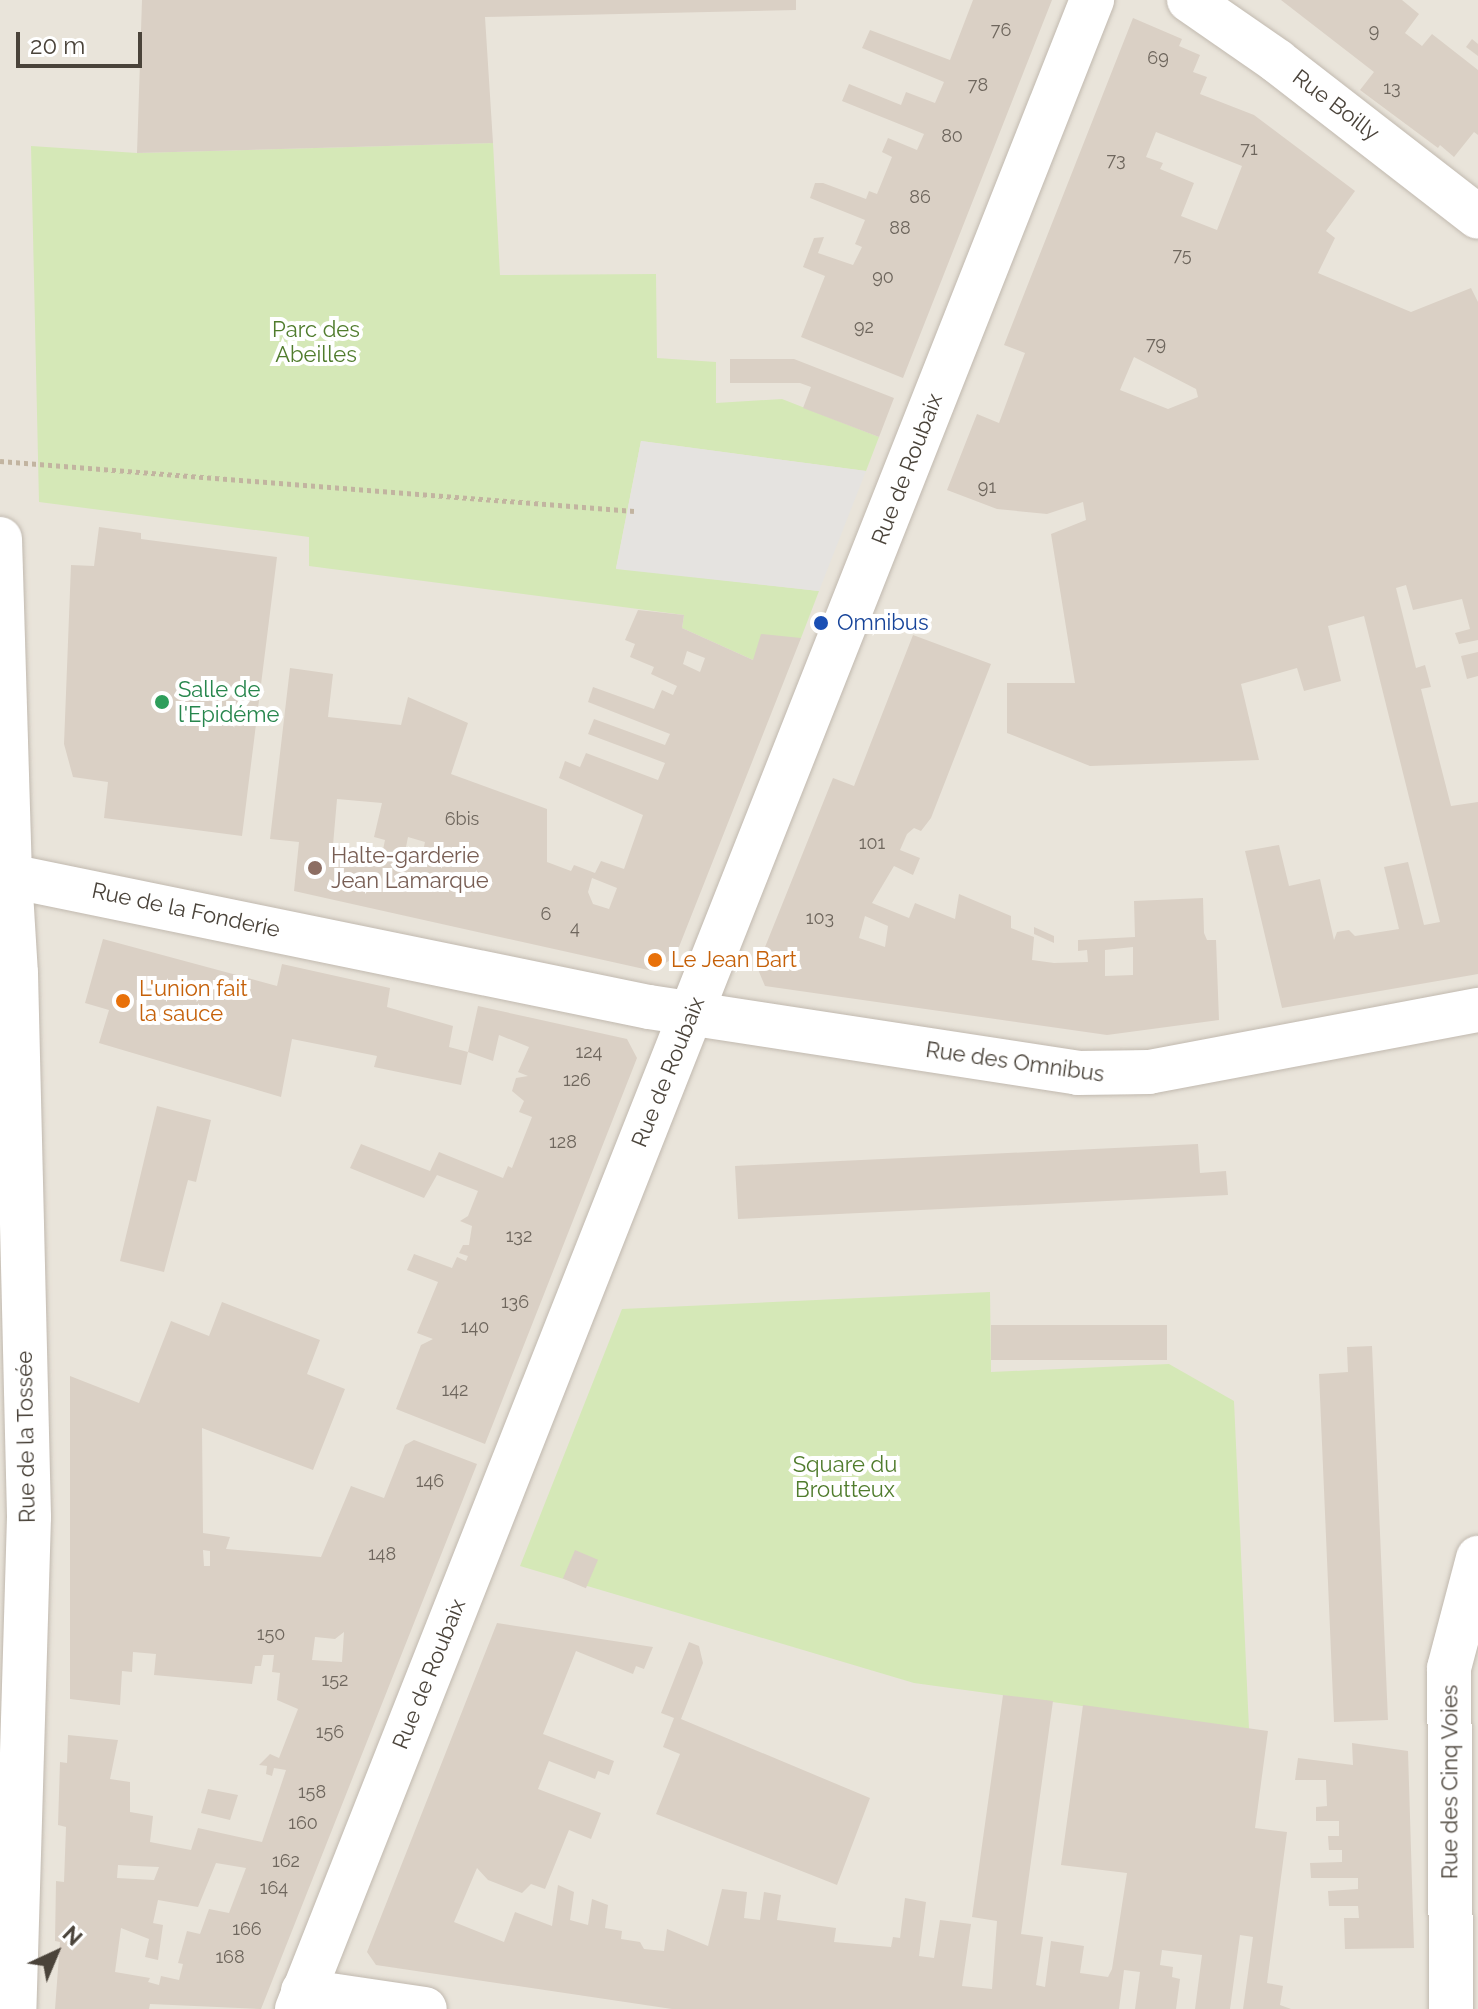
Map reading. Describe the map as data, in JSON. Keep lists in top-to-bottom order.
{
  "streets": {
    "street": [
      "Rue Boilly",
      "Rue de Roubaix",
      "Rue de la Fonderie",
      "Rue des Omnibus",
      "Rue de la Tossée",
      "Rue des Cinq Voies"
    ]
  },
  "crossings": [
    ["Rue de Roubaix", "Rue de la Fonderie"],
    ["Rue de Roubaix", "Rue des Omnibus"],
    ["Rue de la Fonderie", "Rue des Omnibus"],
    ["Rue de la Fonderie", "Rue de la Tossée"]
  ],
  "parks": ["Parc des Abeilles", "Square du Broutteux"],
  "places": [
    "Omnibus",
    "Salle de l'Epidéme",
    "Halte-garderie Jean Lamarque",
    "Le Jean Bart",
    "L'union fait la sauce"
  ],
  "house_numbers": [
    "76",
    "9",
    "69",
    "78",
    "13",
    "80",
    "71",
    "73",
    "86",
    "88",
    "75",
    "90",
    "92",
    "79",
    "91",
    "6bis",
    "101",
    "6",
    "103",
    "4",
    "124",
    "126",
    "128",
    "132",
    "136",
    "140",
    "142",
    "146",
    "148",
    "150",
    "152",
    "156",
    "158",
    "160",
    "162",
    "164",
    "166",
    "168"
  ],
  "scale_bar": "20 m",
  "north": "top right"
}
